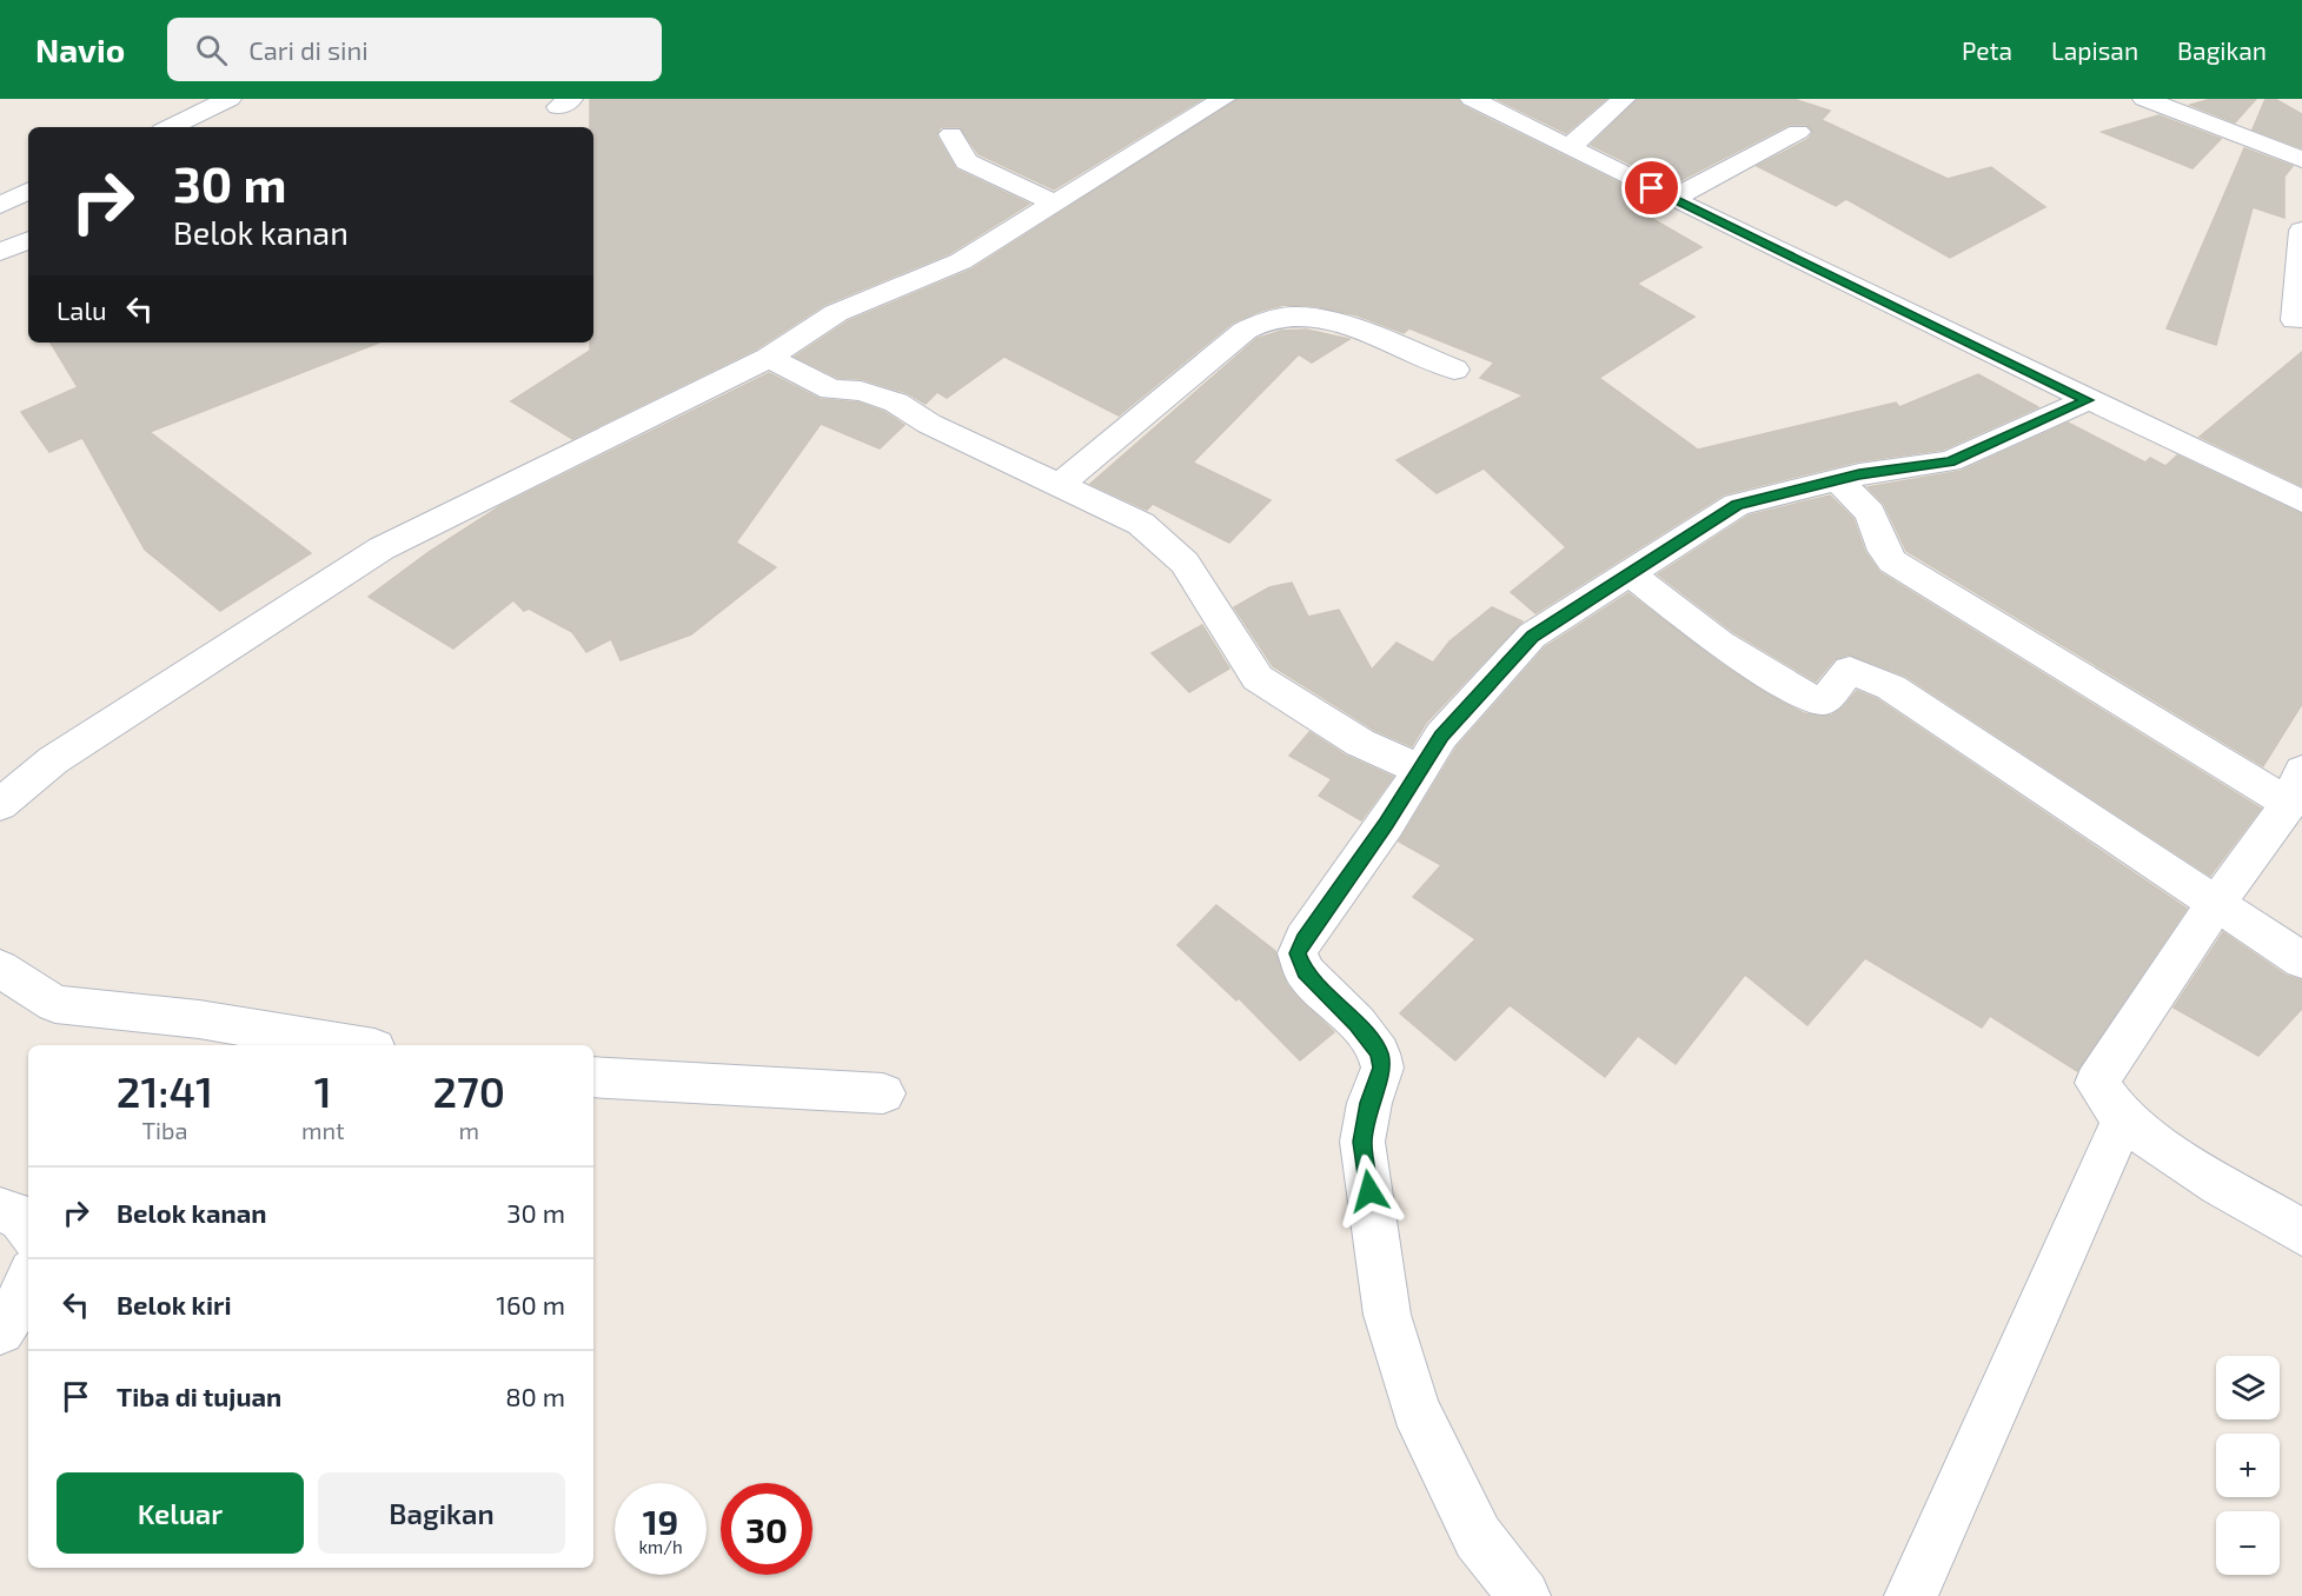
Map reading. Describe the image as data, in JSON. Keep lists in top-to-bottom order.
{
  "page": {
    "header": "Navio",
    "search": "Cari di sini",
    "nav": ["Peta", "Lapisan", "Bagikan"],
    "turn": ["30 m", "Belok kanan"],
    "then": "Lalu",
    "eta": [
      "21:41",
      "Tiba",
      "1",
      "mnt",
      "270",
      "m"
    ],
    "list": [
      {
        "name": "Belok kanan",
        "value": "30 m"
      },
      {
        "name": "Belok kiri",
        "value": "160 m"
      },
      {
        "name": "Tiba di tujuan",
        "value": "80 m"
      }
    ],
    "map_buttons": ["+", "−"],
    "buttons": ["Keluar", "Bagikan"],
    "speed": "19 km/h",
    "limit": "30"
  }
}
